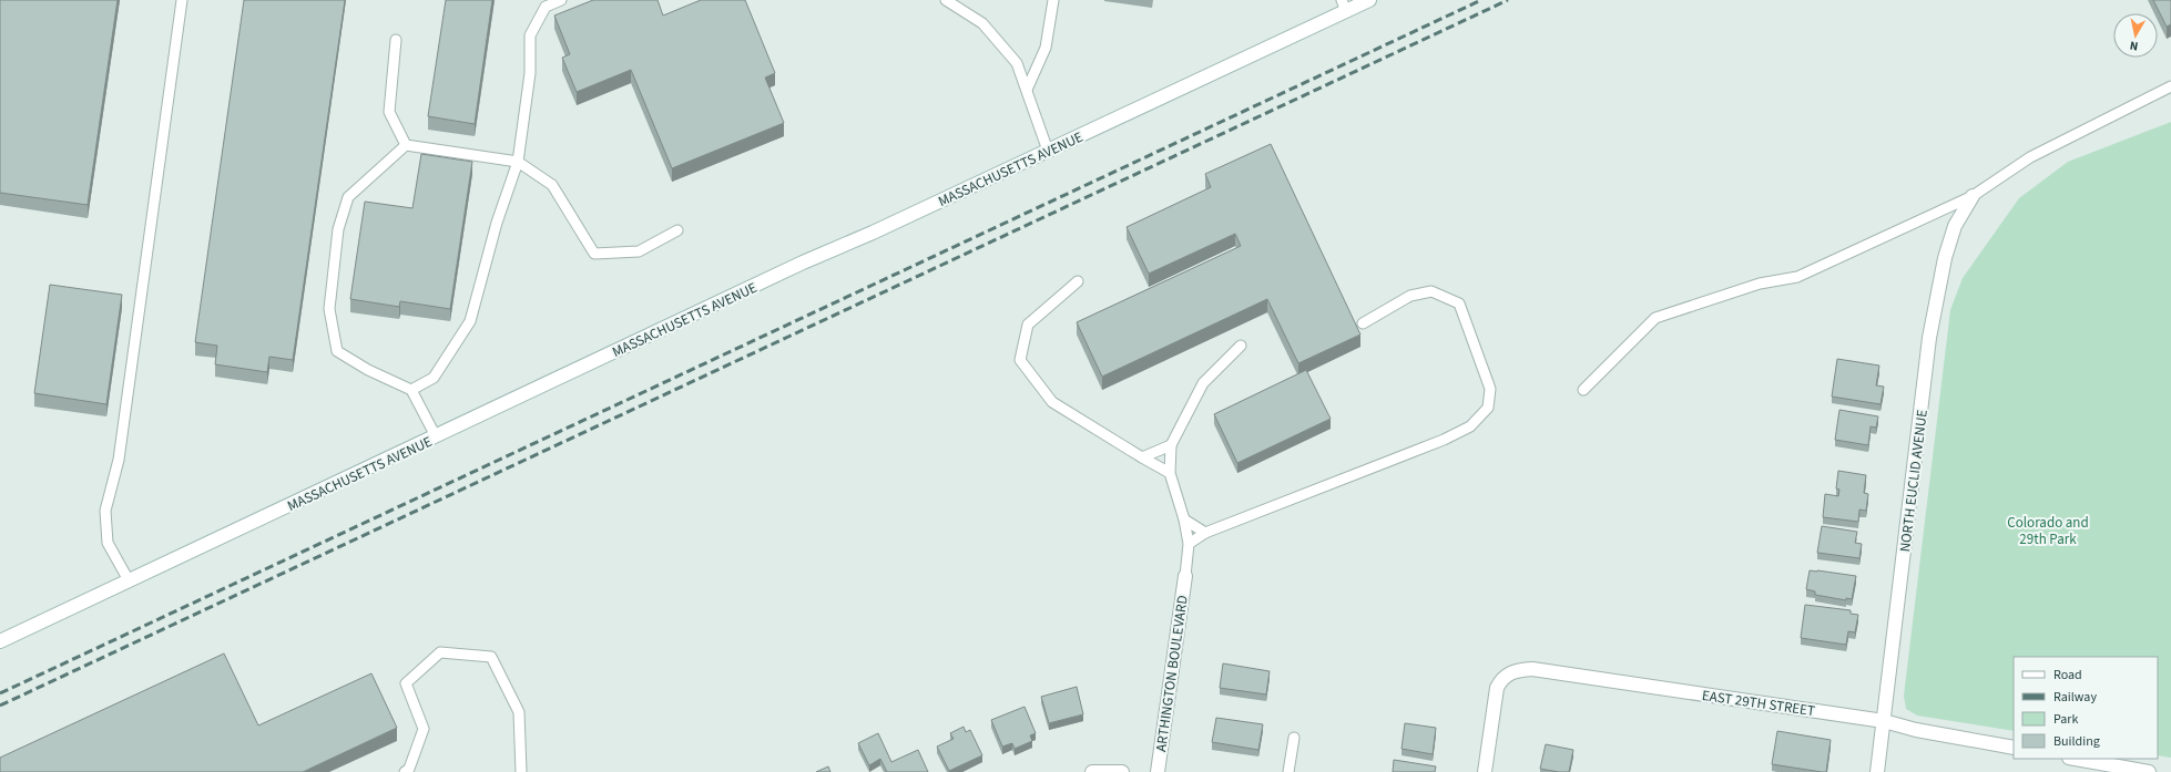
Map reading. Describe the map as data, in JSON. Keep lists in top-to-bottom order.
{
  "streets": {
    "street": [
      "MASSACHUSETTS AVENUE",
      "NORTH EUCLID AVENUE",
      "ARTHINGTON BOULEVARD",
      "EAST 29TH STREET"
    ]
  },
  "crossings": [
    ["NORTH EUCLID AVENUE", "EAST 29TH STREET"]
  ],
  "parks": ["Colorado and 29th Park"],
  "legend": [
    "Road",
    "Railway",
    "Park",
    "Building"
  ],
  "north": "bottom"
}
